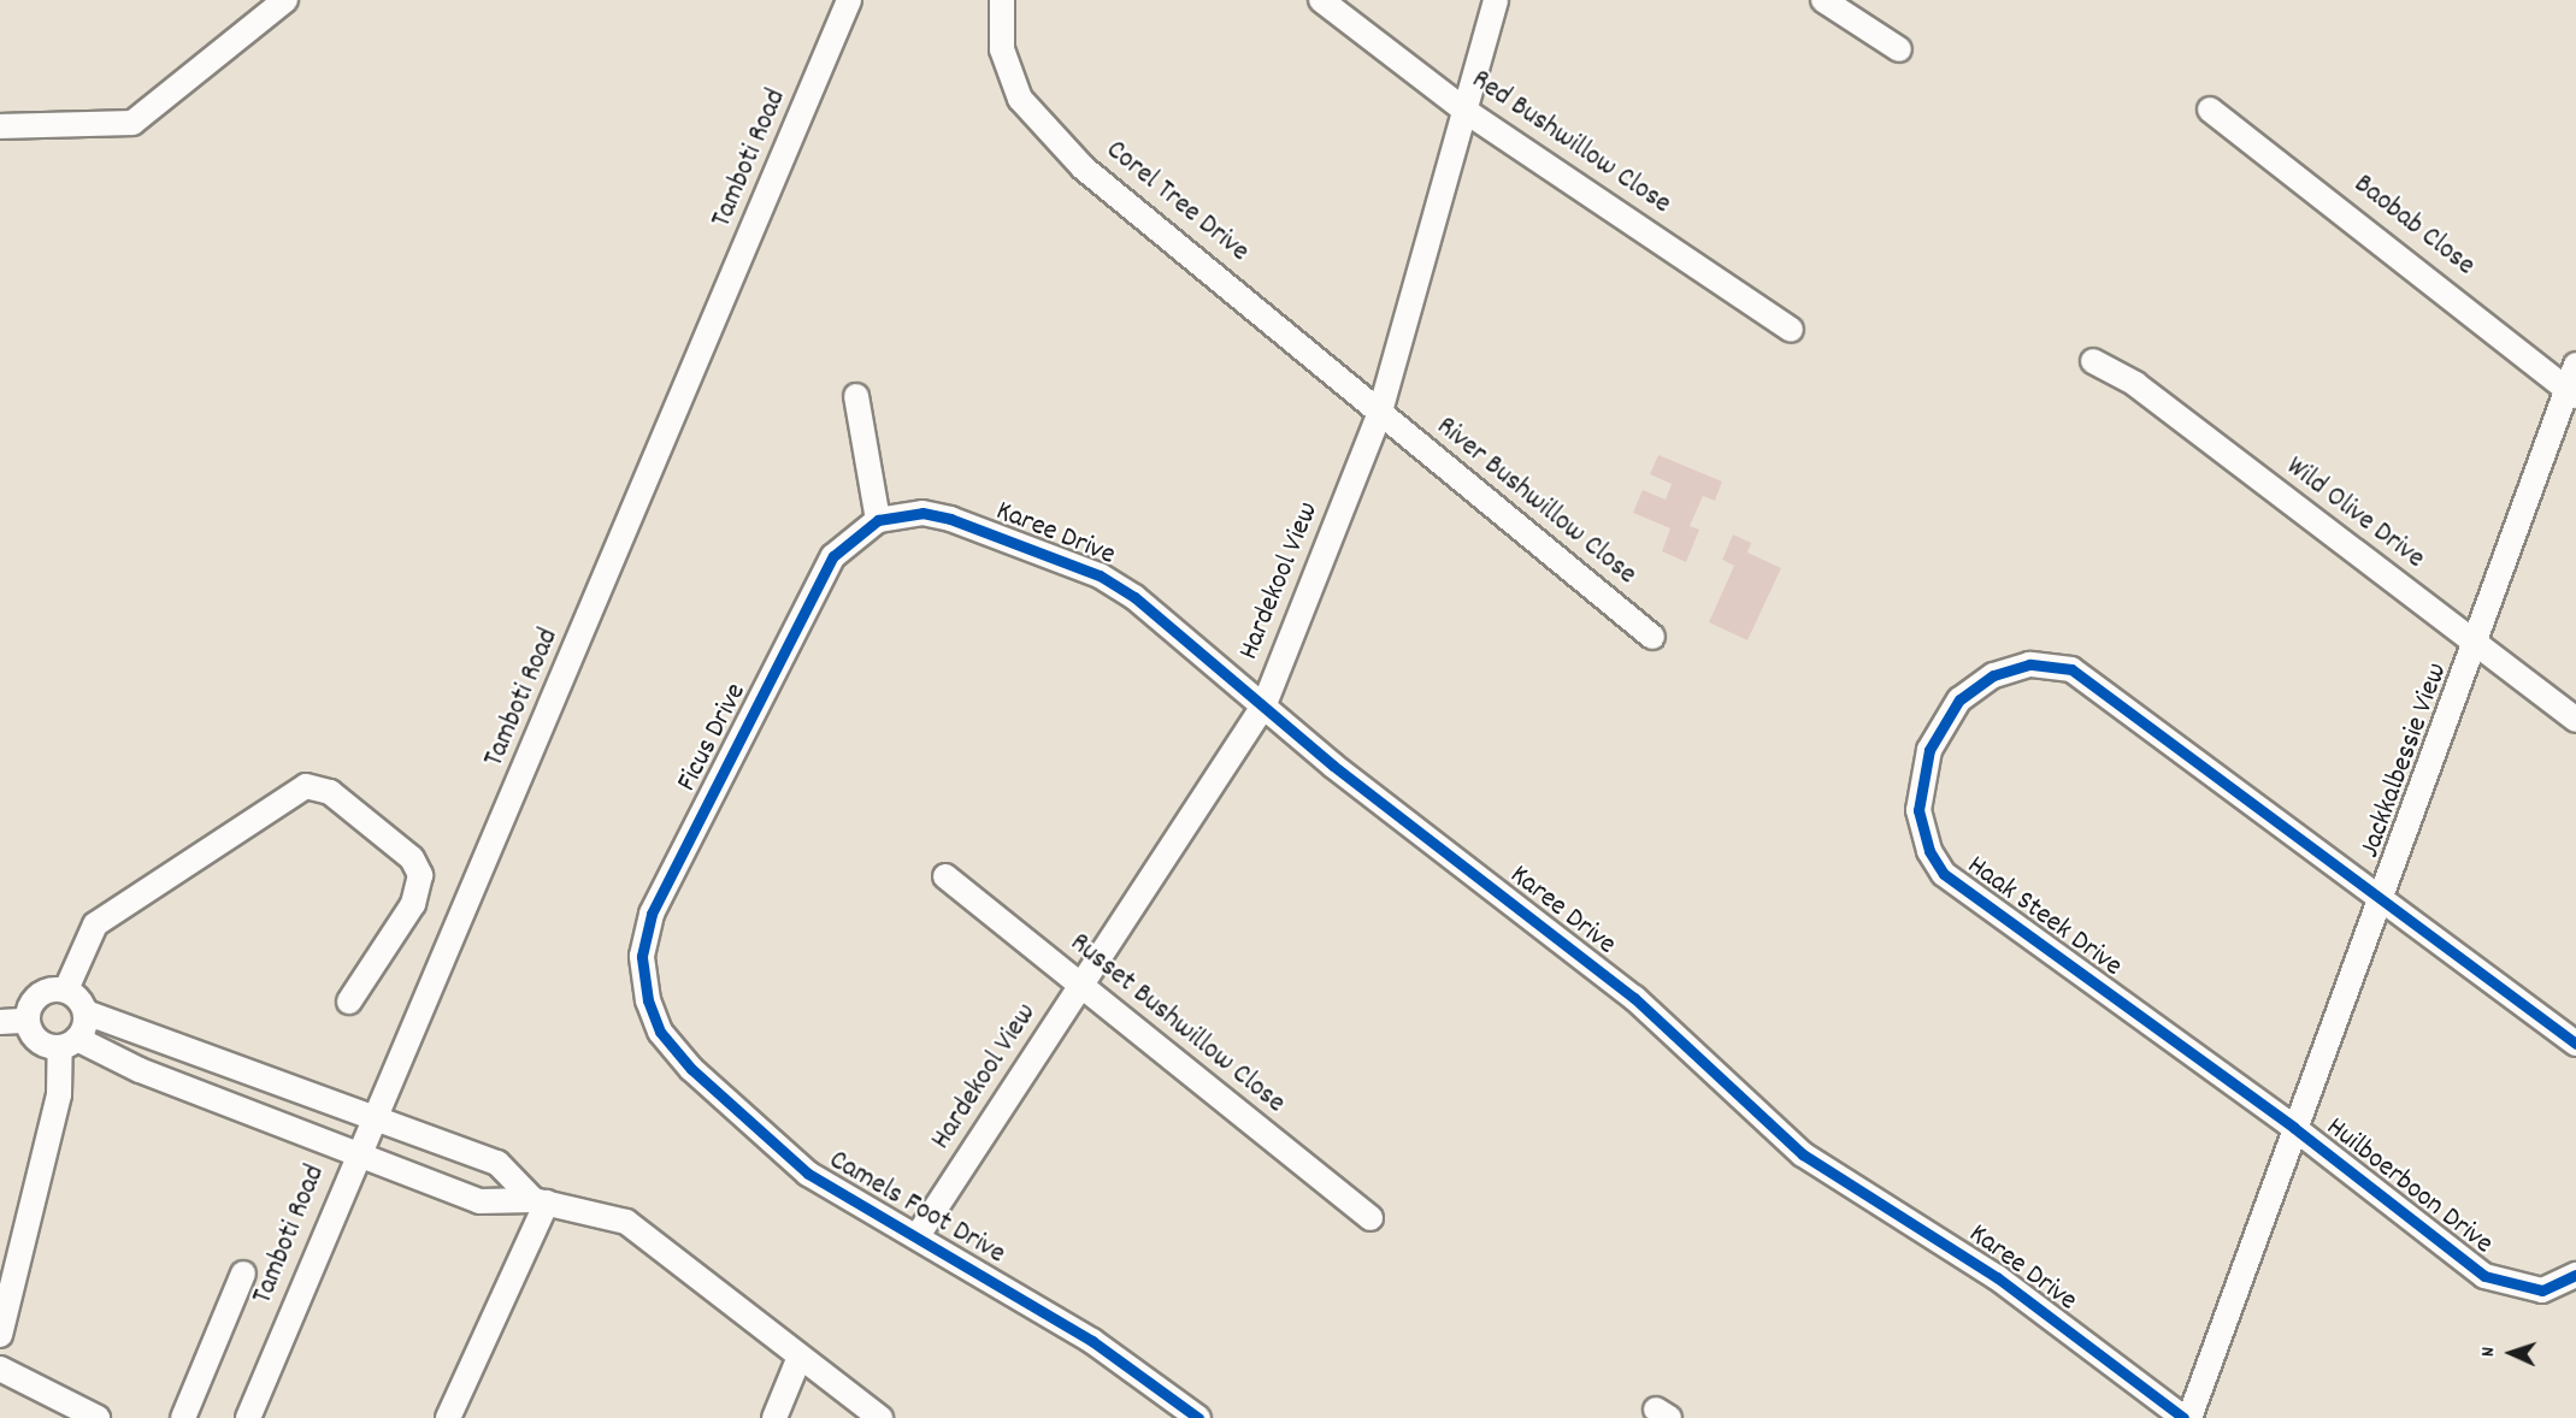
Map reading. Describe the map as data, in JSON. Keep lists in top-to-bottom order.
{
  "streets": {
    "street": [
      "Red Bushwillow Close",
      "Tamboti Road",
      "Corel Tree Drive",
      "Baobab Close",
      "River Bushwillow Close",
      "Wild Olive Drive",
      "Karee Drive",
      "Hardekool View",
      "Ficus Drive",
      "Jackkalbessie View",
      "Haak Steek Drive",
      "Russet Bushwillow Close",
      "Huilboerboon Drive",
      "Camels Foot Drive"
    ]
  },
  "crossings": [
    ["Red Bushwillow Close", "Hardekool View"],
    ["Corel Tree Drive", "River Bushwillow Close"],
    ["Corel Tree Drive", "Hardekool View"],
    ["Baobab Close", "Jackkalbessie View"],
    ["River Bushwillow Close", "Hardekool View"],
    ["Wild Olive Drive", "Jackkalbessie View"],
    ["Karee Drive", "Hardekool View"],
    ["Karee Drive", "Ficus Drive"],
    ["Karee Drive", "Jackkalbessie View"],
    ["Hardekool View", "Russet Bushwillow Close"],
    ["Hardekool View", "Camels Foot Drive"],
    ["Ficus Drive", "Camels Foot Drive"],
    ["Jackkalbessie View", "Haak Steek Drive"],
    ["Jackkalbessie View", "Huilboerboon Drive"],
    ["Haak Steek Drive", "Huilboerboon Drive"]
  ],
  "north": "left"
}
